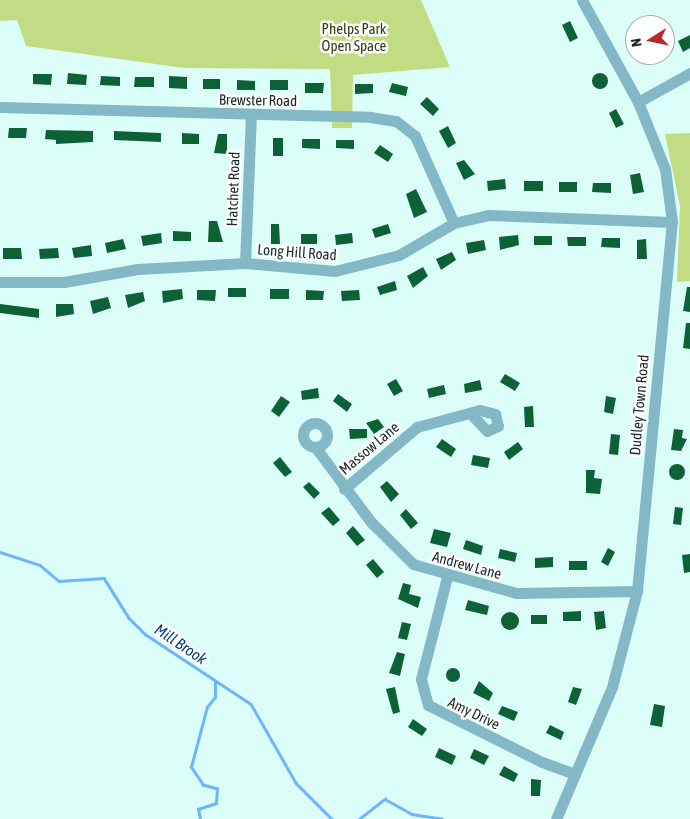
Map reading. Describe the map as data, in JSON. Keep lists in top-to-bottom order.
{
  "streets": {
    "street": [
      "Brewster Road",
      "Hatchet Road",
      "Long Hill Road",
      "Dudley Town Road",
      "Massow Lane",
      "Andrew Lane",
      "Amy Drive"
    ]
  },
  "crossings": [
    ["Brewster Road", "Hatchet Road"],
    ["Brewster Road", "Long Hill Road"],
    ["Hatchet Road", "Long Hill Road"],
    ["Long Hill Road", "Dudley Town Road"],
    ["Dudley Town Road", "Andrew Lane"],
    ["Dudley Town Road", "Amy Drive"],
    ["Massow Lane", "Andrew Lane"],
    ["Andrew Lane", "Amy Drive"]
  ],
  "water": ["Mill Brook"],
  "parks": ["Phelps Park Open Space"],
  "north": "left"
}
